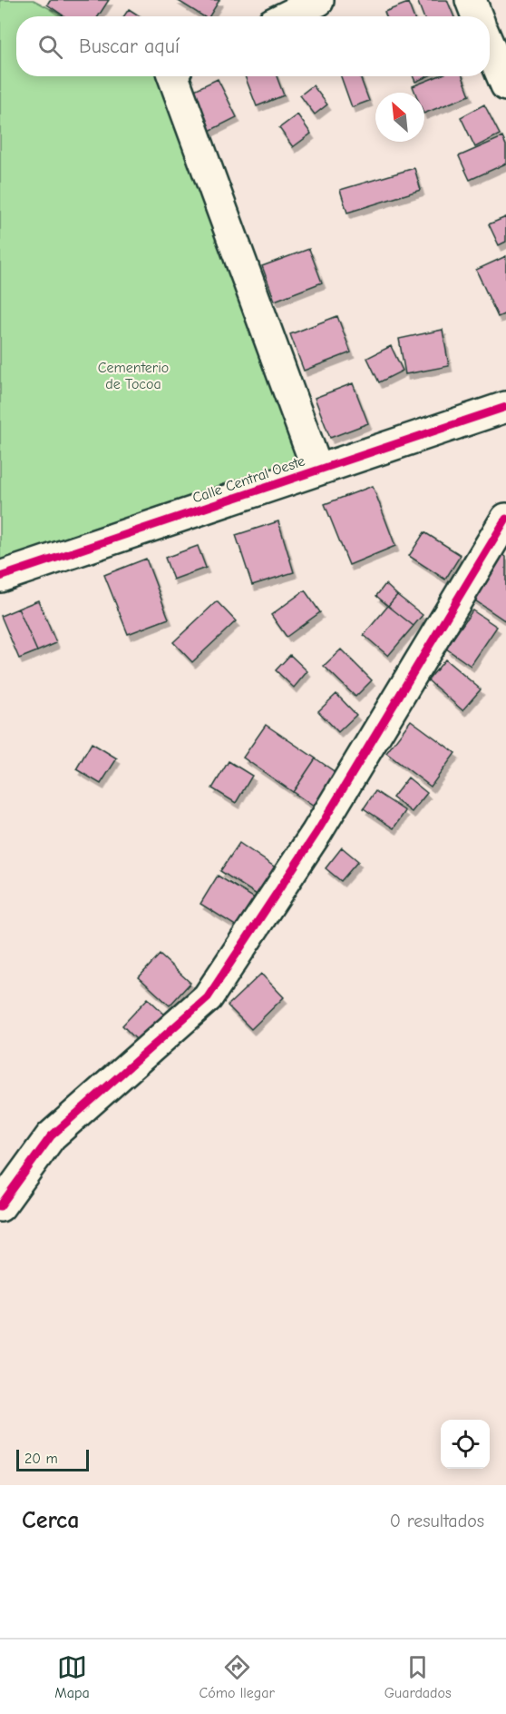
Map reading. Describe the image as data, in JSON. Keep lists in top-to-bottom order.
{
  "streets": {
    "street": ["Calle Central Oeste"]
  },
  "parks": ["Cementerio de Tocoa"],
  "scale_bar": "20 m",
  "north": "top left",
  "page": {
    "search": "Buscar aquí",
    "scale": "20 m",
    "heading": ["Cerca", "0 resultados"],
    "nav": ["Mapa", "Cómo llegar", "Guardados"]
  }
}
